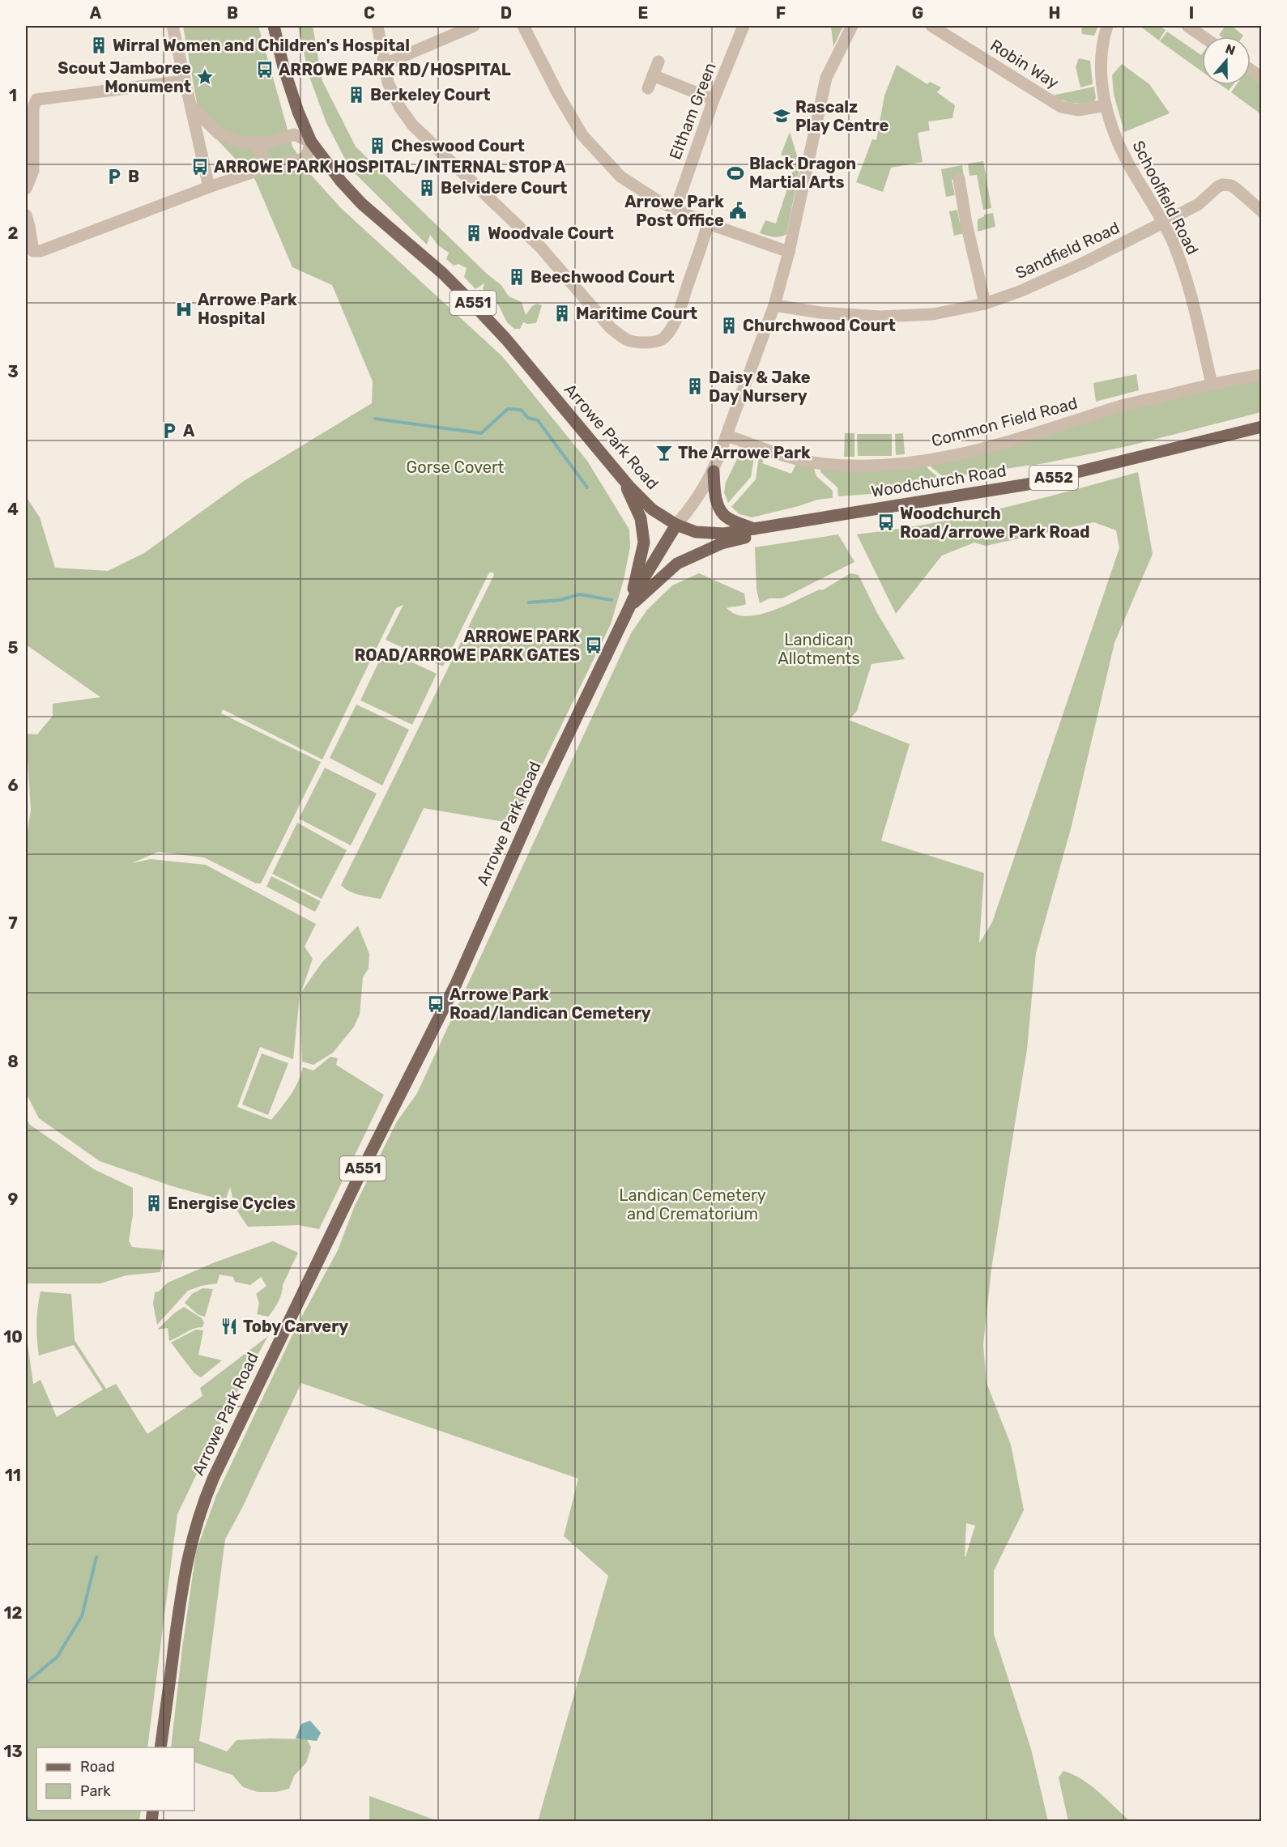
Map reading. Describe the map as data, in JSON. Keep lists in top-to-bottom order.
{
  "streets": {
    "main road": [
      "A551",
      "Arrowe Park Road",
      "A552",
      "Woodchurch Road"
    ],
    "street": [
      "Robin Way",
      "Eltham Green",
      "Schoolfield Road",
      "Sandfield Road",
      "Common Field Road"
    ]
  },
  "crossings": [
    ["Robin Way", "Schoolfield Road"],
    ["Schoolfield Road", "Sandfield Road"],
    ["Schoolfield Road", "Common Field Road"],
    ["Arrowe Park Road", "Woodchurch Road"]
  ],
  "parks": ["Gorse Covert", "Landican Allotments", "Landican Cemetery and Crematorium"],
  "places": {
    "building": [
      "Wirral Women and Children's Hospital",
      "Berkeley Court",
      "Cheswood Court",
      "Belvidere Court",
      "Woodvale Court",
      "Beechwood Court",
      "Maritime Court",
      "Churchwood Court",
      "Daisy & Jake Day Nursery",
      "Energise Cycles"
    ],
    "bus stop": [
      "ARROWE PARK RD/HOSPITAL",
      "ARROWE PARK HOSPITAL/INTERNAL STOP A",
      "Woodchurch Road/arrowe Park Road",
      "ARROWE PARK ROAD/ARROWE PARK GATES",
      "Arrowe Park Road/landican Cemetery"
    ],
    "place": ["Scout Jamboree Monument"],
    "school or university": ["Rascalz Play Centre"],
    "sports": ["Black Dragon Martial Arts"],
    "parking": ["B", "A"],
    "public building": ["Arrowe Park Post Office"],
    "hospital": ["Arrowe Park Hospital"],
    "bar": ["The Arrowe Park"],
    "restaurant": ["Toby Carvery"]
  },
  "legend": ["Road", "Park"],
  "north": "top",
  "grid": {
    "columns": [
      "A",
      "B",
      "C",
      "D",
      "E",
      "F",
      "G",
      "H",
      "I"
    ],
    "rows": [
      "1",
      "2",
      "3",
      "4",
      "5",
      "6",
      "7",
      "8",
      "9",
      "10",
      "11",
      "12",
      "13"
    ]
  }
}
